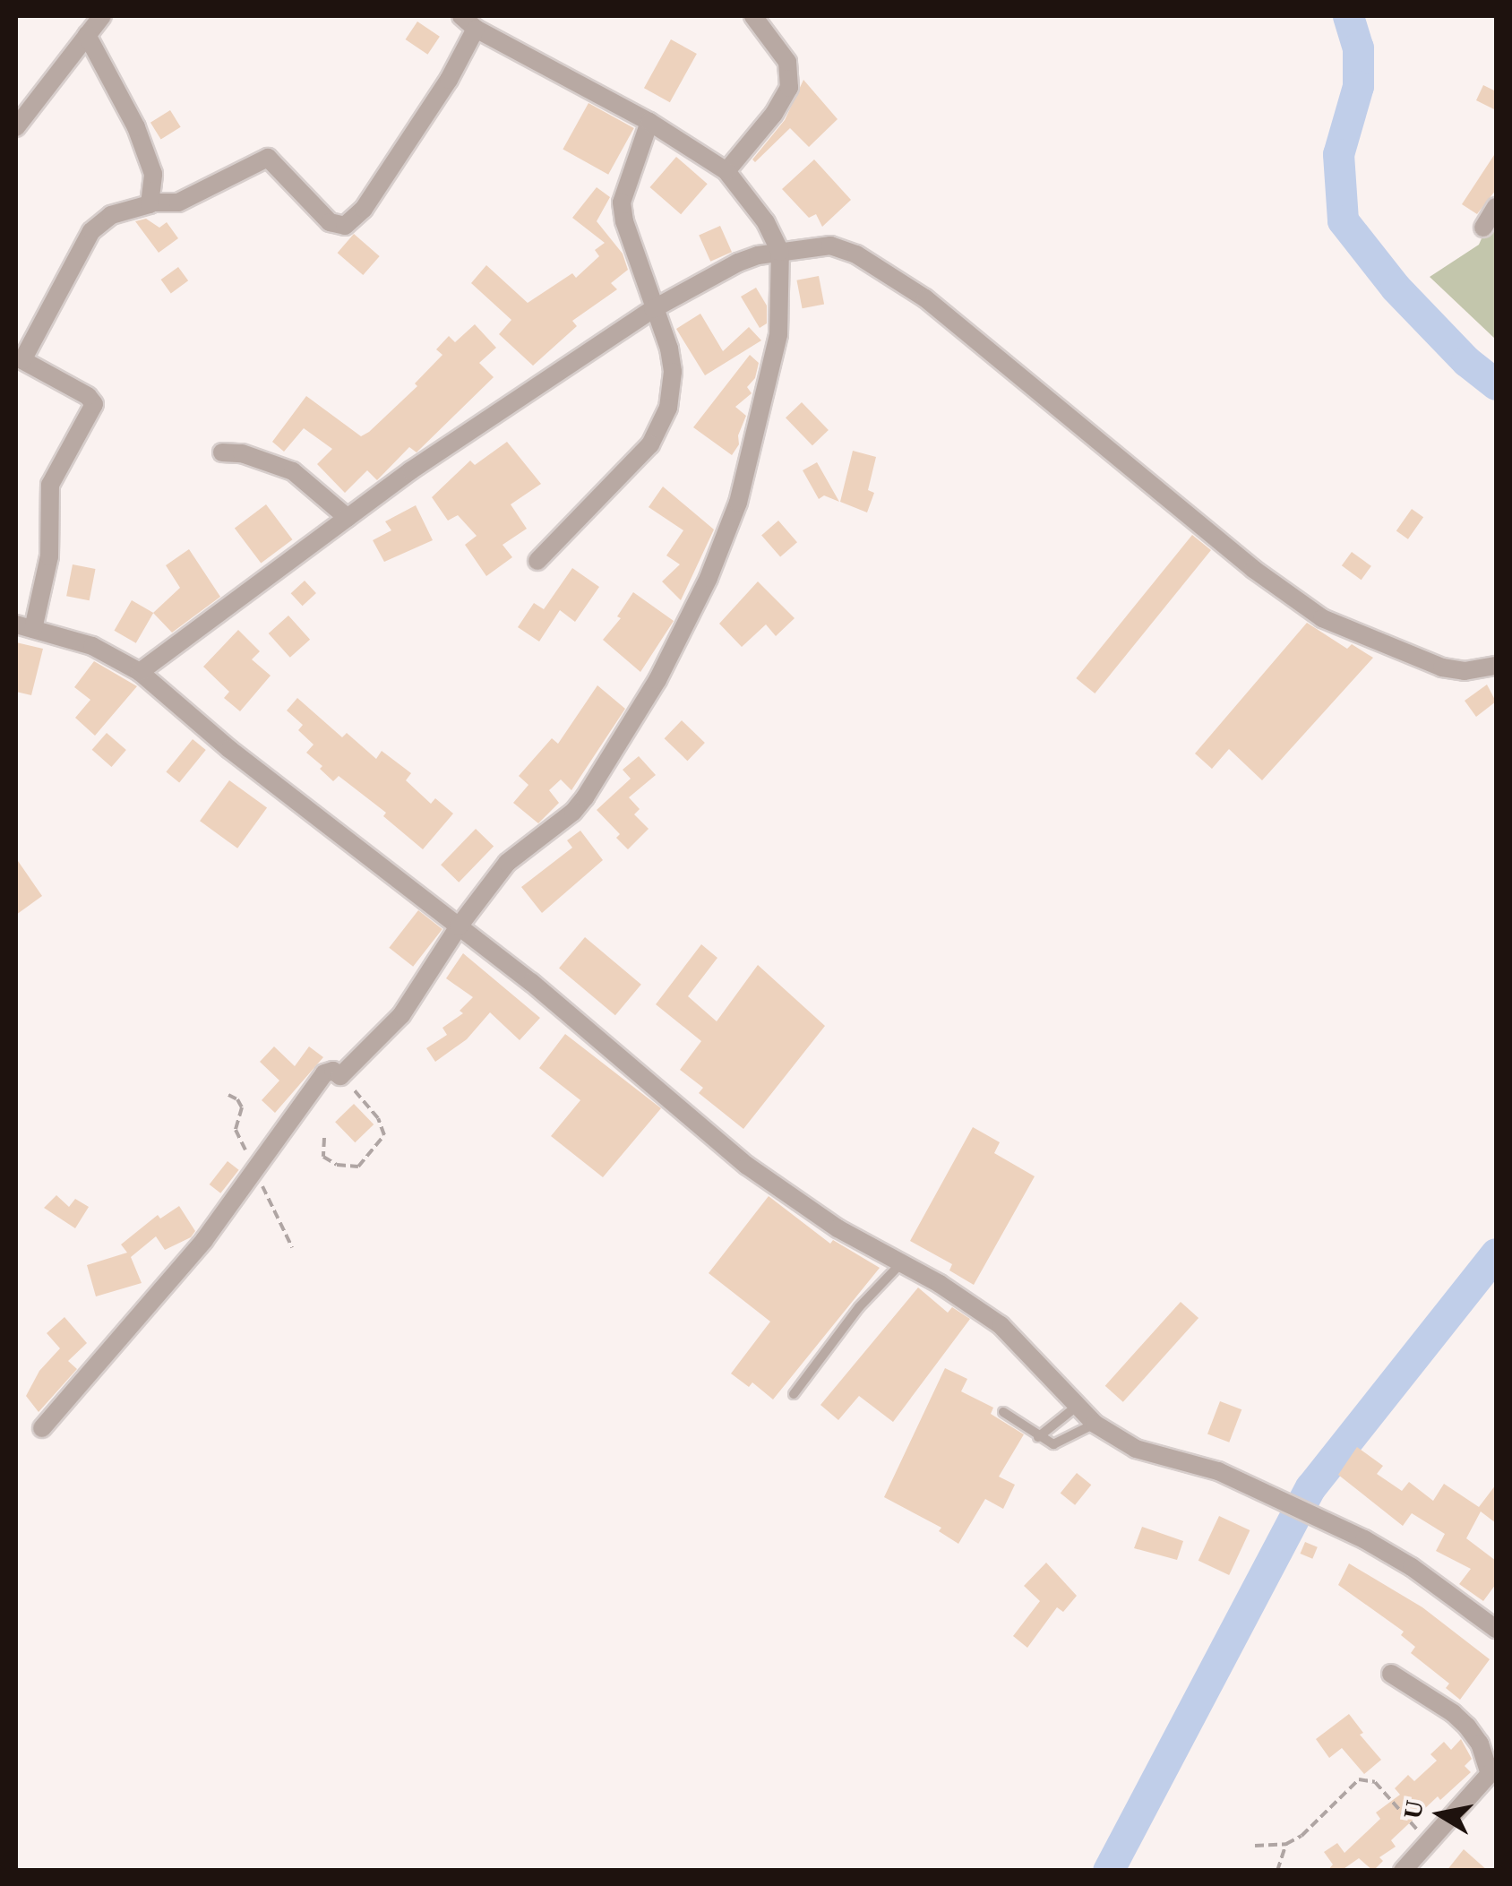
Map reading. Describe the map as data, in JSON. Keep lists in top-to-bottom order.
{
  "north": "left"
}
